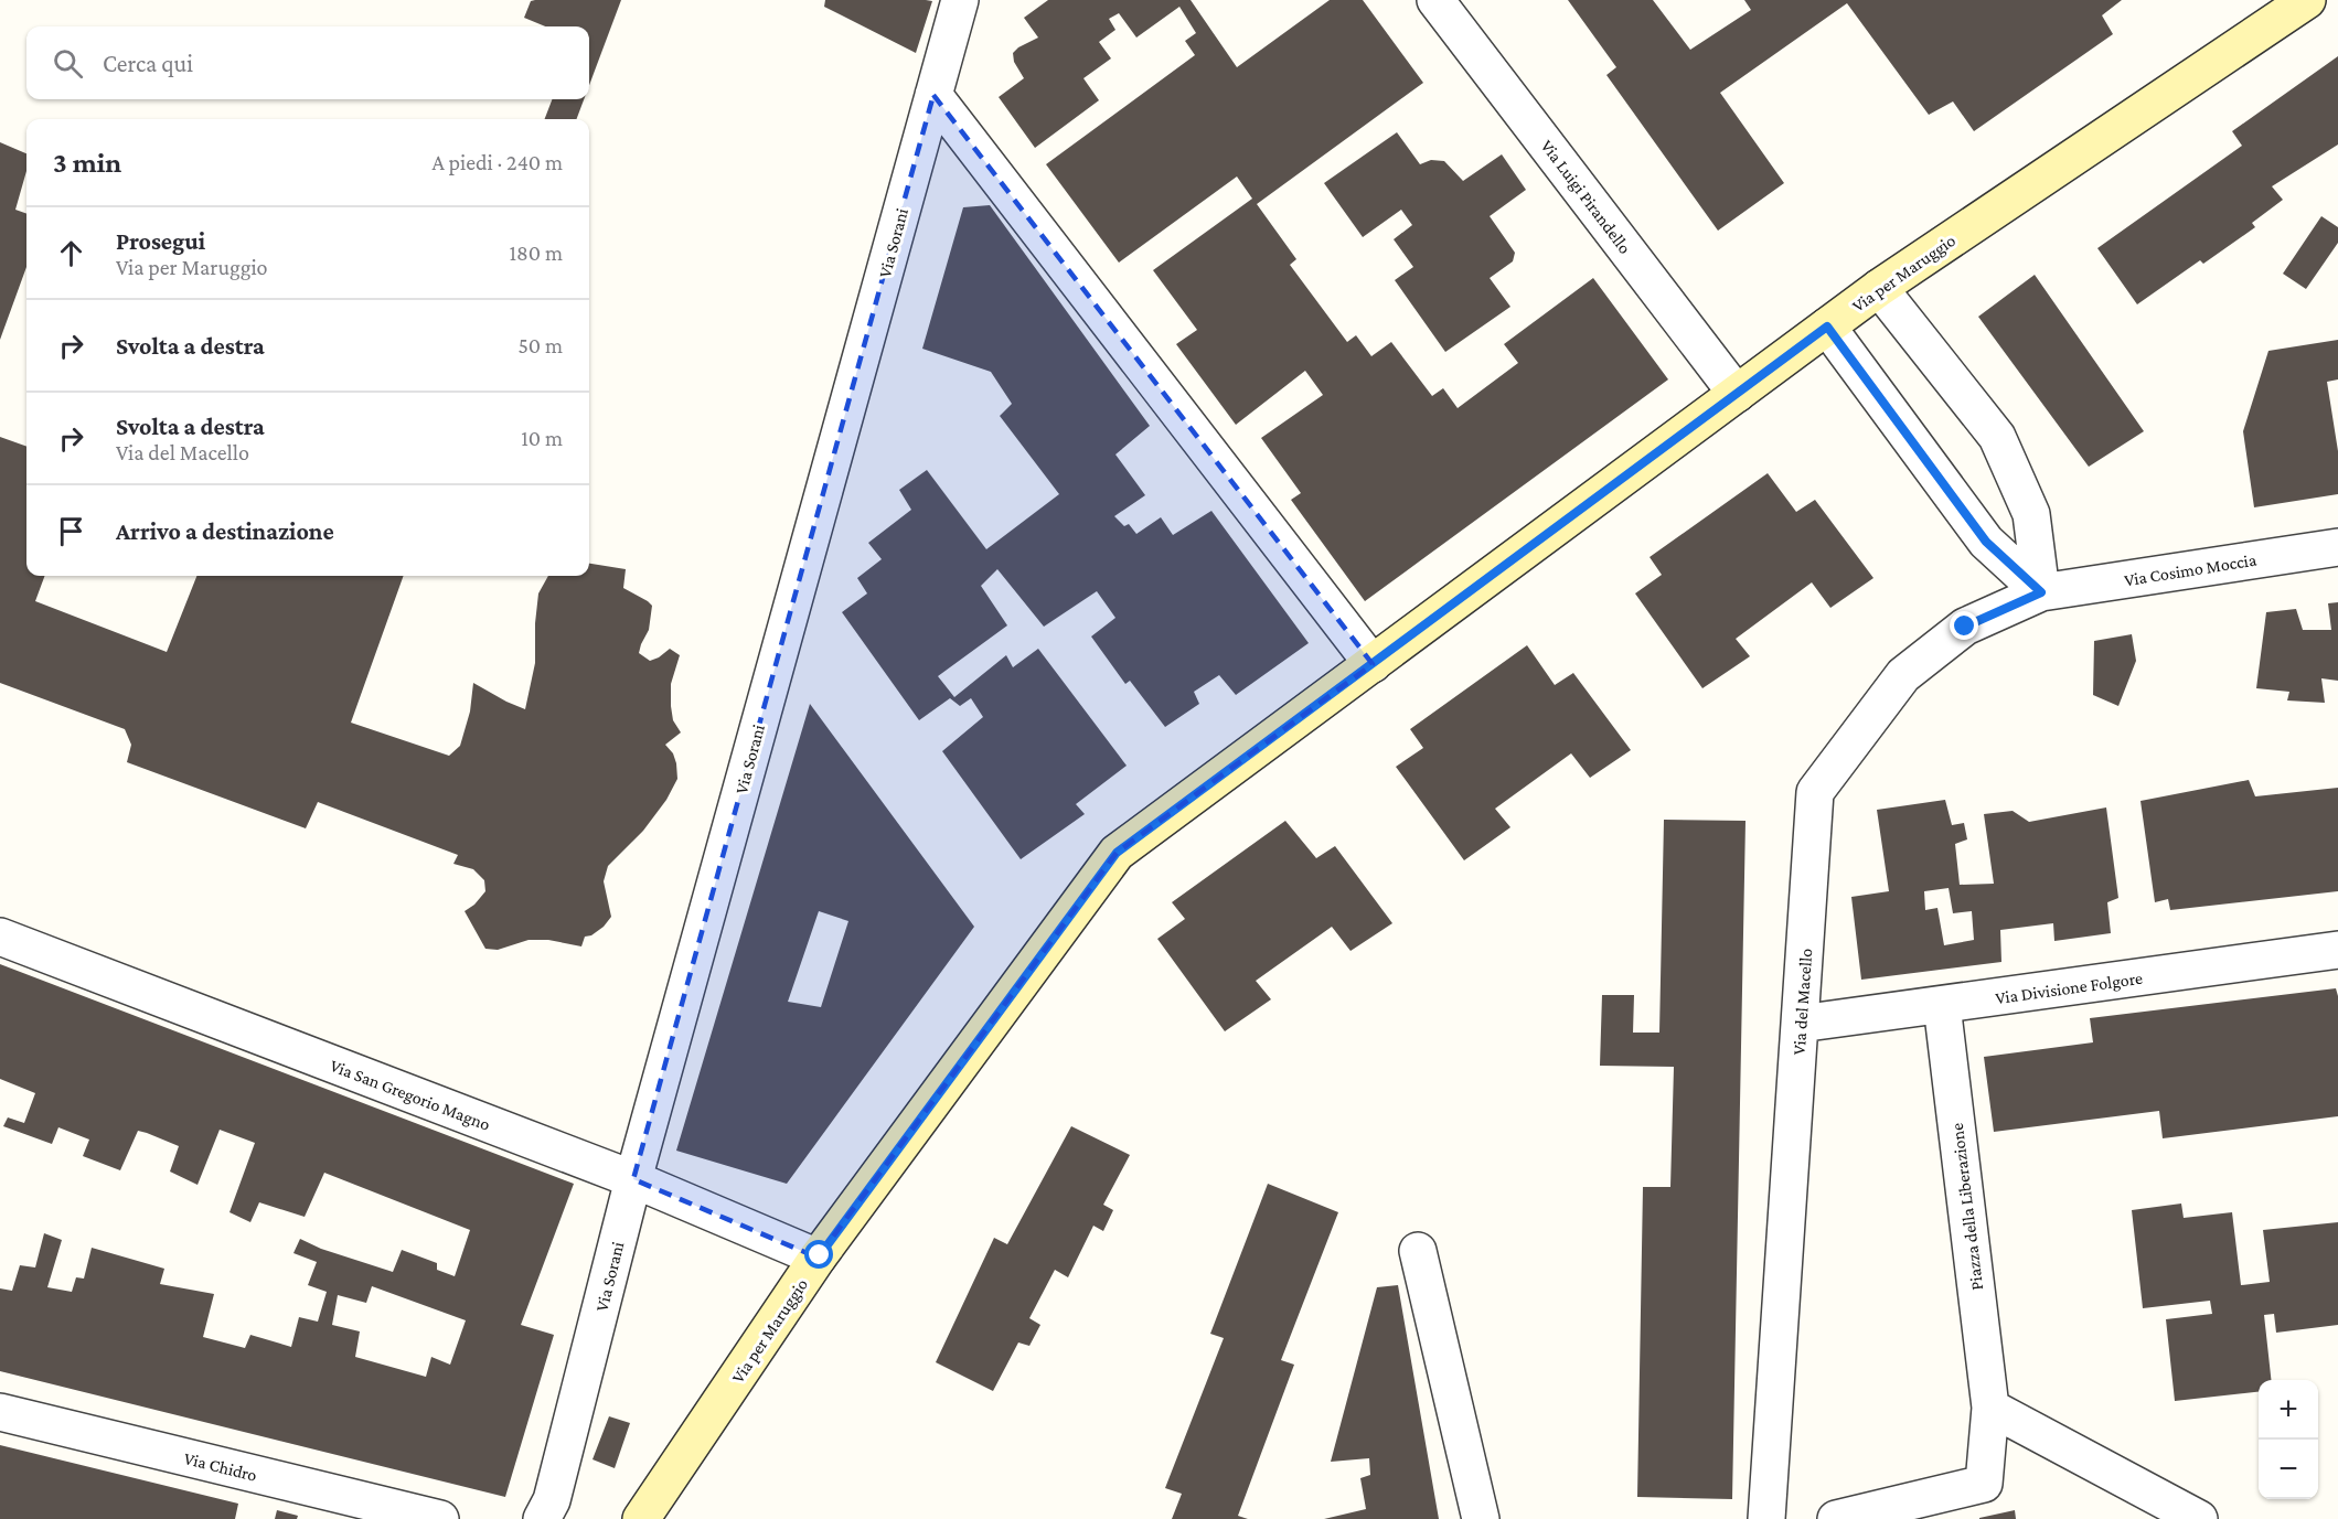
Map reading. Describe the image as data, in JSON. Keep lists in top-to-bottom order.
{
  "streets": {
    "street": [
      "Via Luigi Pirandello",
      "Via Sorani",
      "Via per Maruggio",
      "Via Cosimo Moccia",
      "Via Divisione Folgore",
      "Via del Macello",
      "Via San Gregorio Magno",
      "Piazza della Liberazione",
      "Via Chidro"
    ]
  },
  "crossings": [
    ["Via Luigi Pirandello", "Via per Maruggio"],
    ["Via Sorani", "Via San Gregorio Magno"],
    ["Via per Maruggio", "Via San Gregorio Magno"],
    ["Via Cosimo Moccia", "Via del Macello"],
    ["Via Divisione Folgore", "Via del Macello"],
    ["Via Divisione Folgore", "Piazza della Liberazione"]
  ],
  "page": {
    "search": "Cerca qui",
    "heading": ["3 min", "A piedi · 240 m"],
    "list": [
      ["Prosegui", "Via per Maruggio", "180 m"],
      ["Svolta a destra", "50 m"],
      ["Svolta a destra", "Via del Macello", "10 m"],
      "Arrivo a destinazione"
    ],
    "map_buttons": ["+", "−"]
  }
}
